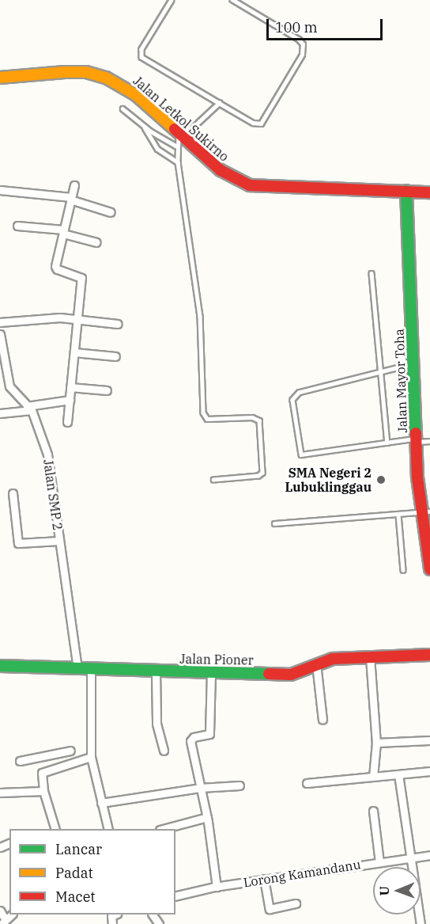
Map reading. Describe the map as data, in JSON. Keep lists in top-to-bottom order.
{
  "streets": {
    "street": [
      "Jalan Letkol Sukirno",
      "Jalan Mayor Toha",
      "Jalan SMP 2",
      "Jalan Pioner",
      "Lorong Kamandanu"
    ]
  },
  "crossings": [
    ["Jalan Letkol Sukirno", "Jalan Mayor Toha"],
    ["Jalan SMP 2", "Jalan Pioner"]
  ],
  "places": ["SMA Negeri 2 Lubuklinggau"],
  "legend": ["Lancar", "Padat", "Macet"],
  "scale_bar": "100 m",
  "north": "left"
}
